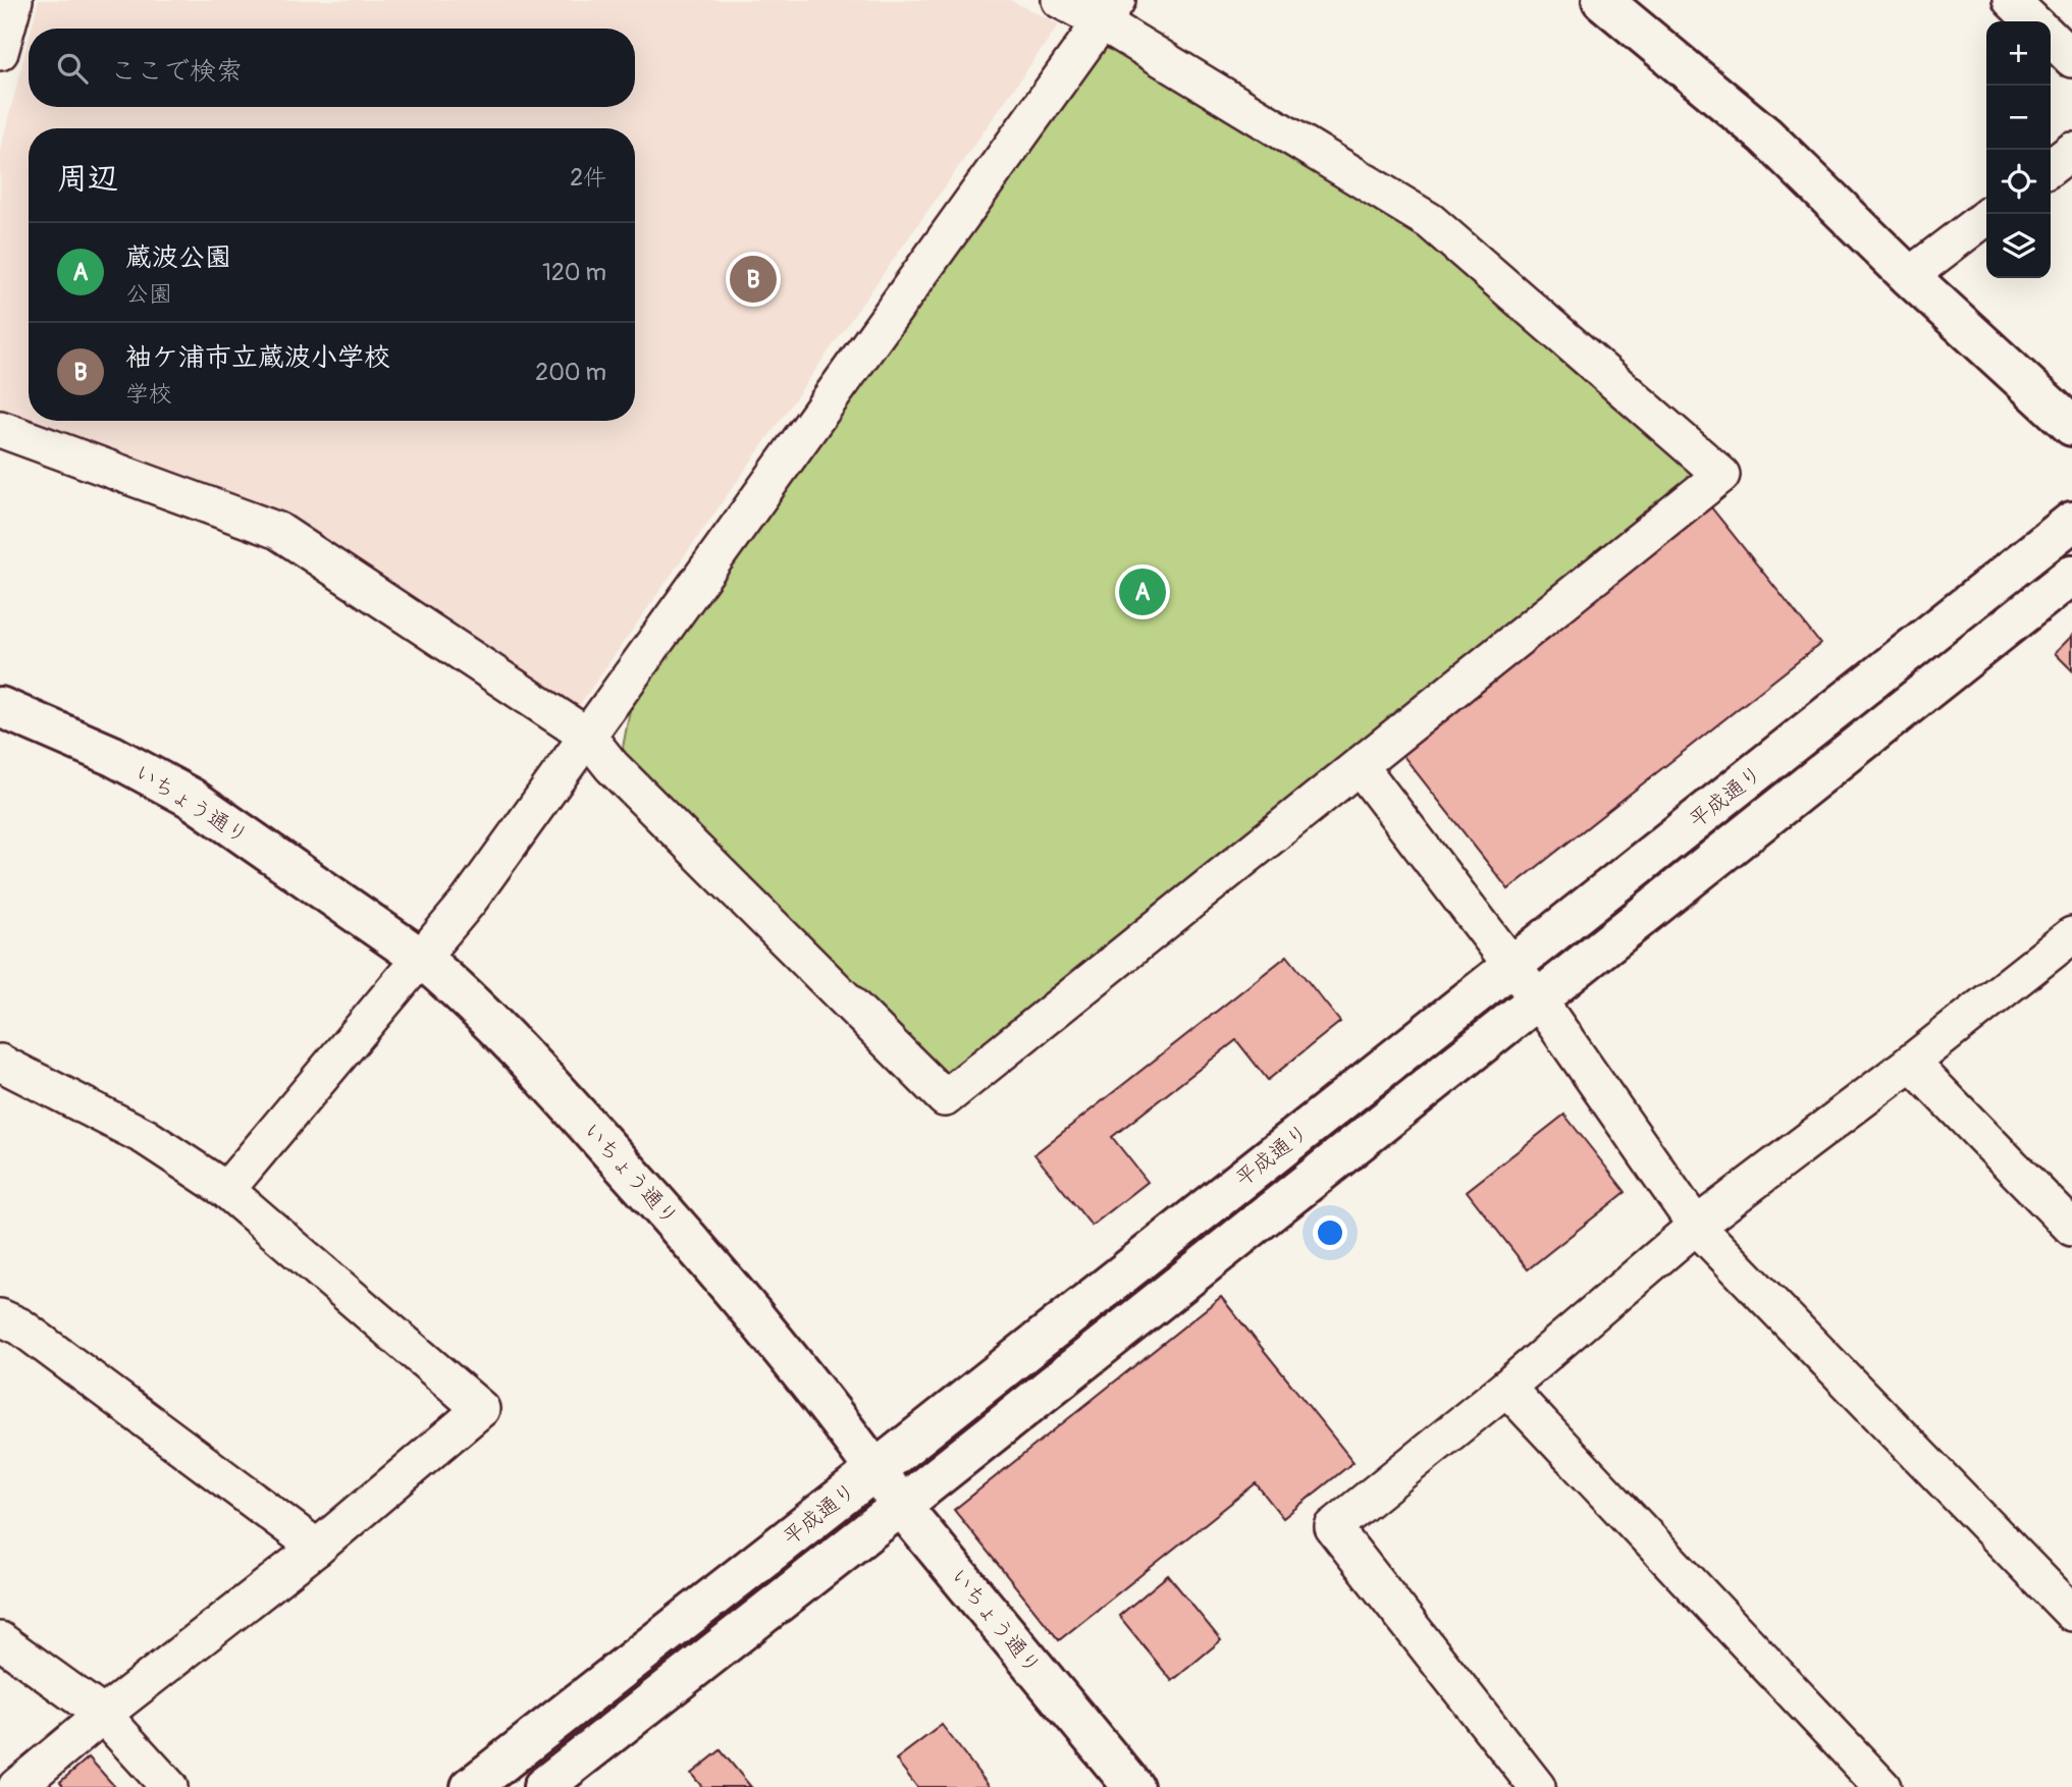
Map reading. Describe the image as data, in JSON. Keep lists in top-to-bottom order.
{
  "streets": {
    "street": ["平成通り", "いちょう通り"]
  },
  "crossings": [
    ["平成通り", "いちょう通り"]
  ],
  "page": {
    "map_buttons": ["+", "−"],
    "search": "ここで検索",
    "heading": ["周辺", "2件"],
    "list": [
      {
        "mark": "A",
        "name": "蔵波公園",
        "note": "公園",
        "value": "120 m"
      },
      {
        "mark": "B",
        "name": "袖ケ浦市立蔵波小学校",
        "note": "学校",
        "value": "200 m"
      }
    ],
    "pins": ["B", "A"]
  }
}
